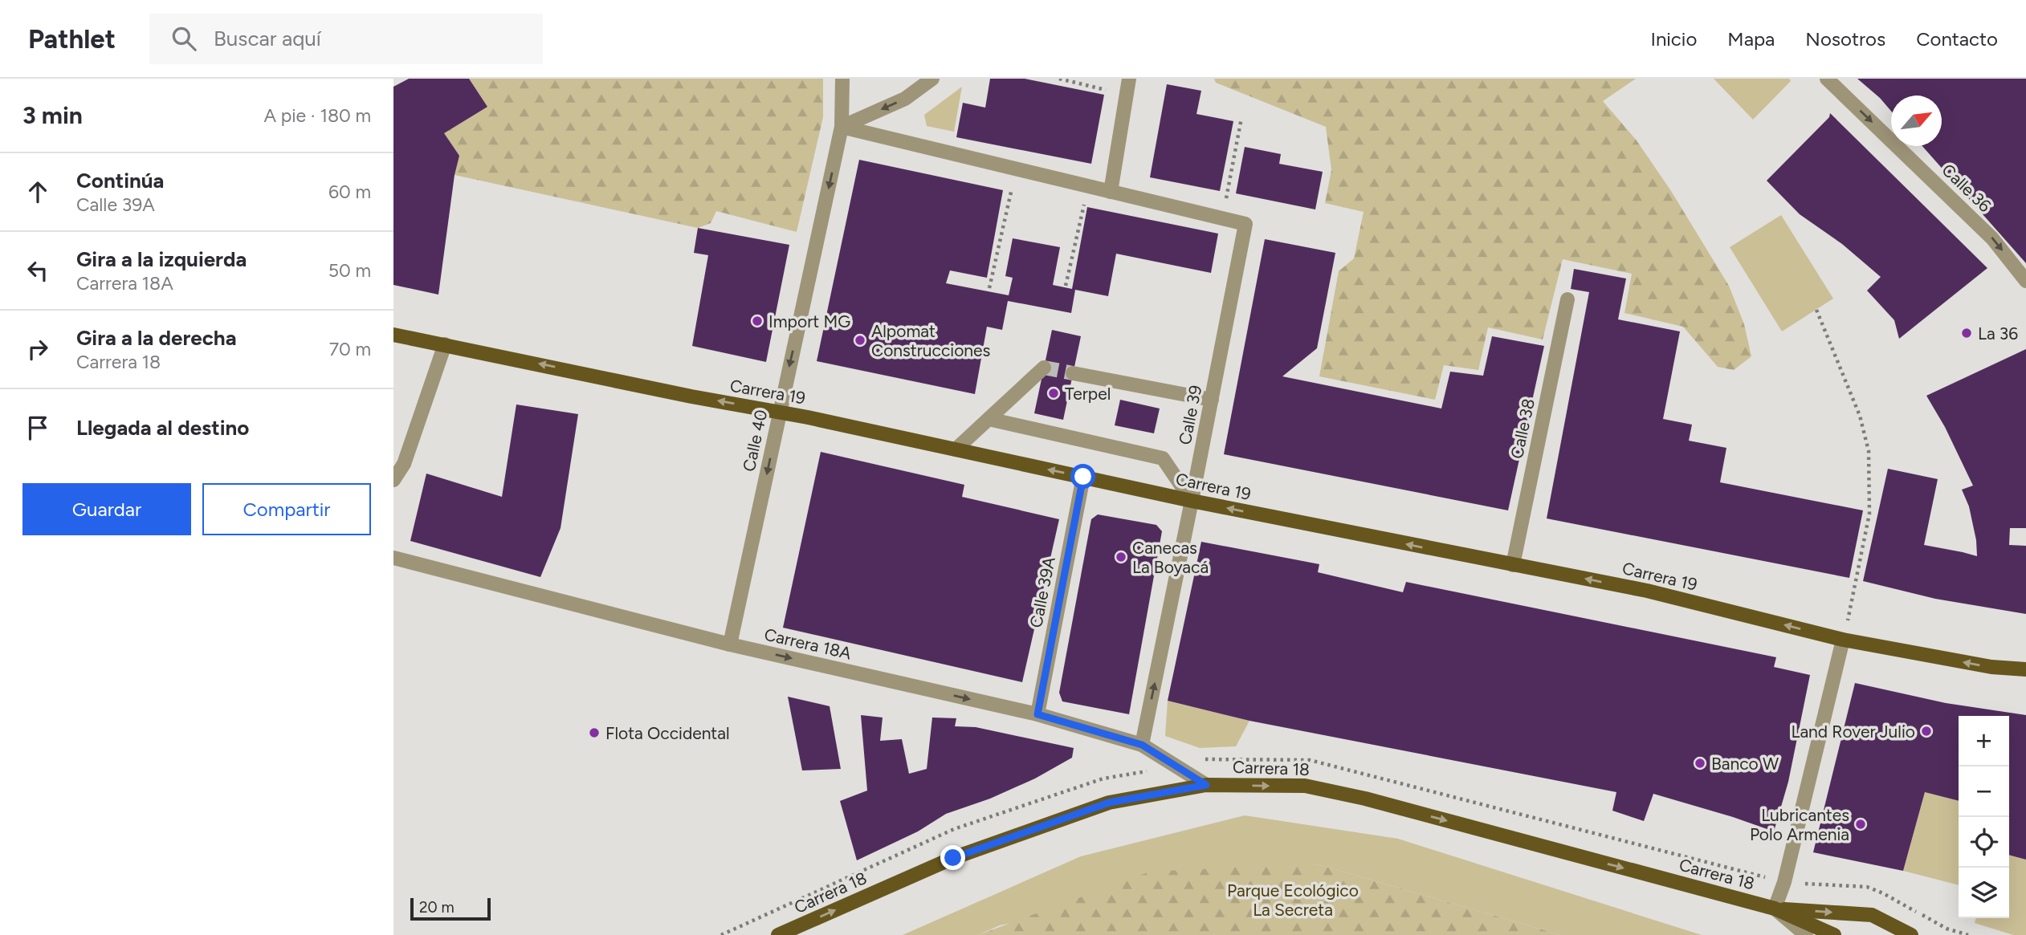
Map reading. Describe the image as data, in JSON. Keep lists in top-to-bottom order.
{
  "streets": {
    "main road": ["Carrera 19", "Carrera 18"],
    "street": [
      "Calle 36",
      "Calle 39",
      "Calle 38",
      "Calle 40",
      "Calle 39A",
      "Carrera 18A"
    ]
  },
  "crossings": [
    ["Carrera 19", "Calle 39"],
    ["Carrera 19", "Calle 38"],
    ["Carrera 19", "Calle 40"],
    ["Carrera 19", "Calle 39A"],
    ["Calle 39", "Carrera 18A"],
    ["Calle 40", "Carrera 18A"],
    ["Calle 39A", "Carrera 18A"],
    ["Carrera 18A", "Carrera 18"]
  ],
  "one_way": [
    "Calle 36",
    "Carrera 19",
    "Calle 39",
    "Calle 40",
    "Carrera 18A",
    "Carrera 18"
  ],
  "parks": ["Parque Ecológico La Secreta"],
  "places": [
    "Import MG",
    "La 36",
    "Alpomat Construcciones",
    "Terpel",
    "Canecas La Boyacá",
    "Land Rover Julio",
    "Flota Occidental",
    "Banco W",
    "Lubricantes Polo Armenia"
  ],
  "scale_bar": "20 m",
  "north": "top right",
  "page": {
    "header": "Pathlet",
    "search": "Buscar aquí",
    "nav": [
      "Inicio",
      "Mapa",
      "Nosotros",
      "Contacto"
    ],
    "heading": ["3 min", "A pie · 180 m"],
    "list": [
      ["Continúa", "Calle 39A", "60 m"],
      ["Gira a la izquierda", "Carrera 18A", "50 m"],
      ["Gira a la derecha", "Carrera 18", "70 m"],
      "Llegada al destino"
    ],
    "buttons": ["Guardar", "Compartir"],
    "map_buttons": ["+", "−"],
    "scale": "20 m"
  }
}
